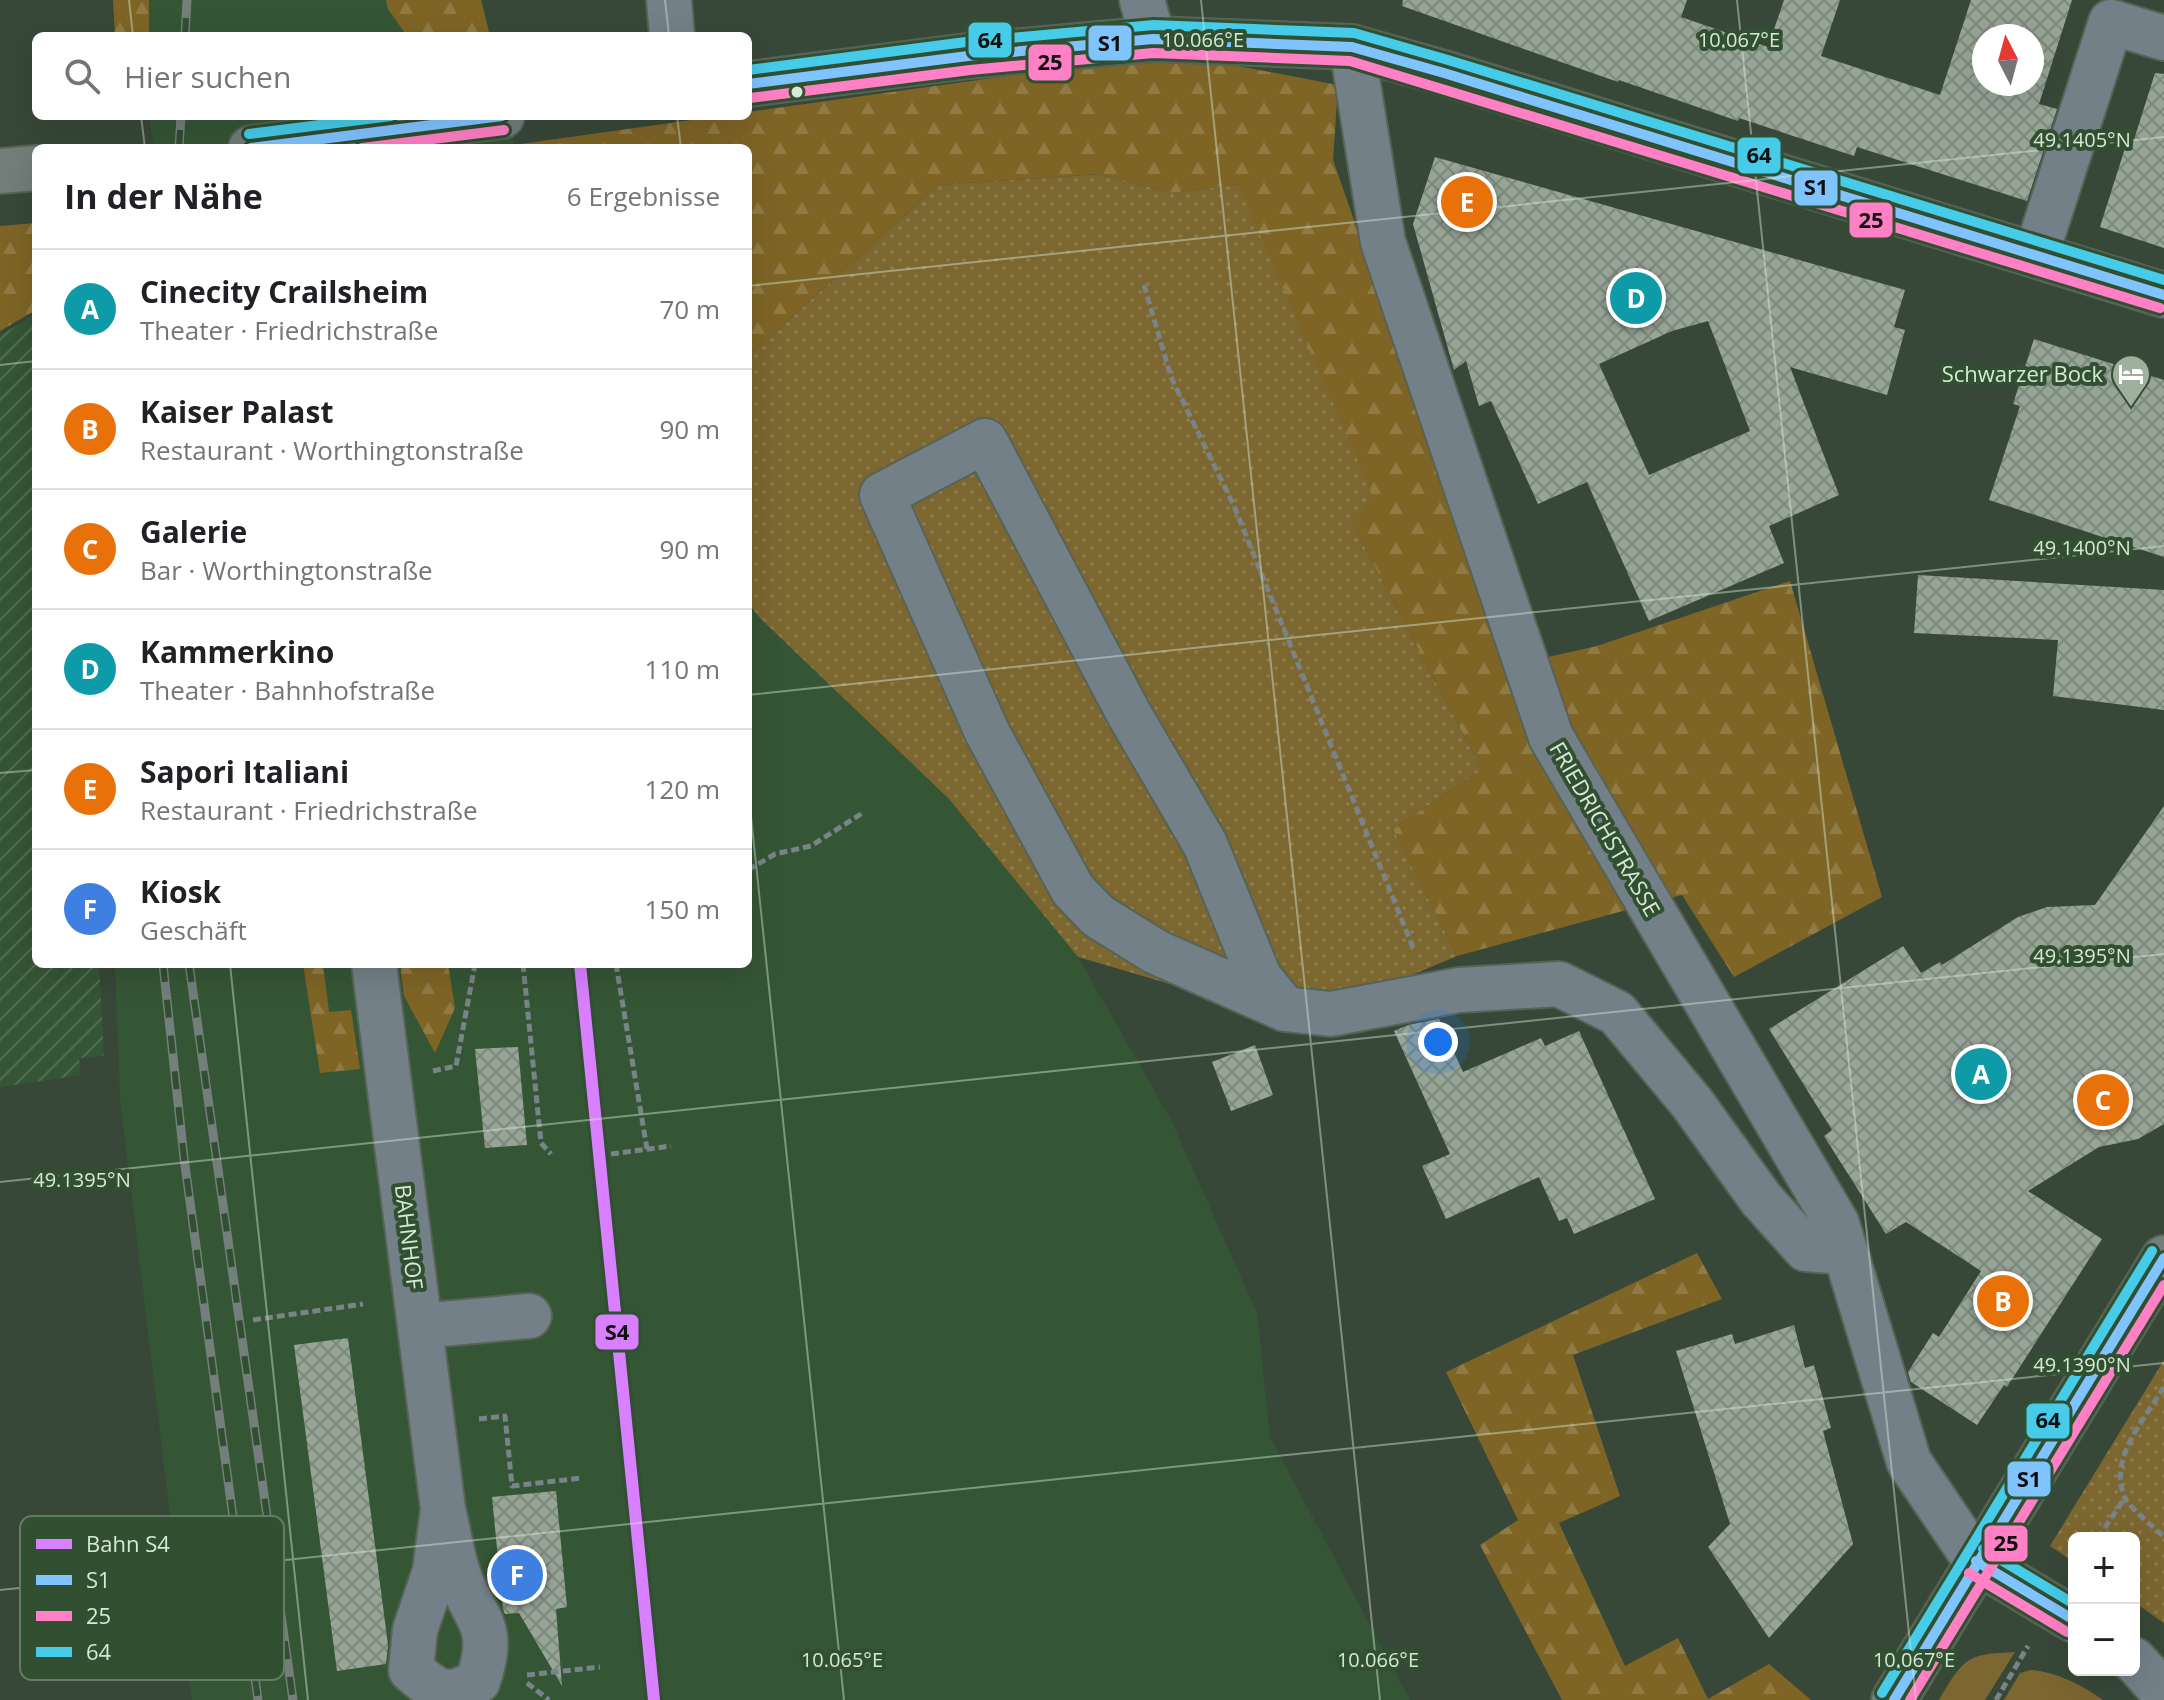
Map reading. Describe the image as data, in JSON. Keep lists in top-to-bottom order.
{
  "streets": {
    "street": ["FRIEDRICHSTRASSE", "BAHNHOF"]
  },
  "places": {
    "hotel": ["Schwarzer Bock"]
  },
  "lines": [
    "transit line 64",
    "transit line S1",
    "transit line 25",
    "rail line S4"
  ],
  "legend": [
    "Bahn S4",
    "S1",
    "25",
    "64"
  ],
  "north": "top",
  "page": {
    "search": "Hier suchen",
    "heading": ["In der Nähe", "6 Ergebnisse"],
    "pins": [
      "E",
      "D",
      "A",
      "C",
      "B",
      "F"
    ],
    "list": [
      {
        "mark": "A",
        "name": "Cinecity Crailsheim",
        "note": "Theater · Friedrichstraße",
        "value": "70 m"
      },
      {
        "mark": "B",
        "name": "Kaiser Palast",
        "note": "Restaurant · Worthingtonstraße",
        "value": "90 m"
      },
      {
        "mark": "C",
        "name": "Galerie",
        "note": "Bar · Worthingtonstraße",
        "value": "90 m"
      },
      {
        "mark": "D",
        "name": "Kammerkino",
        "note": "Theater · Bahnhofstraße",
        "value": "110 m"
      },
      {
        "mark": "E",
        "name": "Sapori Italiani",
        "note": "Restaurant · Friedrichstraße",
        "value": "120 m"
      },
      {
        "mark": "F",
        "name": "Kiosk",
        "note": "Geschäft",
        "value": "150 m"
      }
    ],
    "map_buttons": ["+", "−"]
  },
  "coordinates": [
    "10.066°E",
    "10.067°E",
    "49.1405°N",
    "49.1400°N",
    "49.1395°N",
    "49.1390°N",
    "10.065°E"
  ]
}
